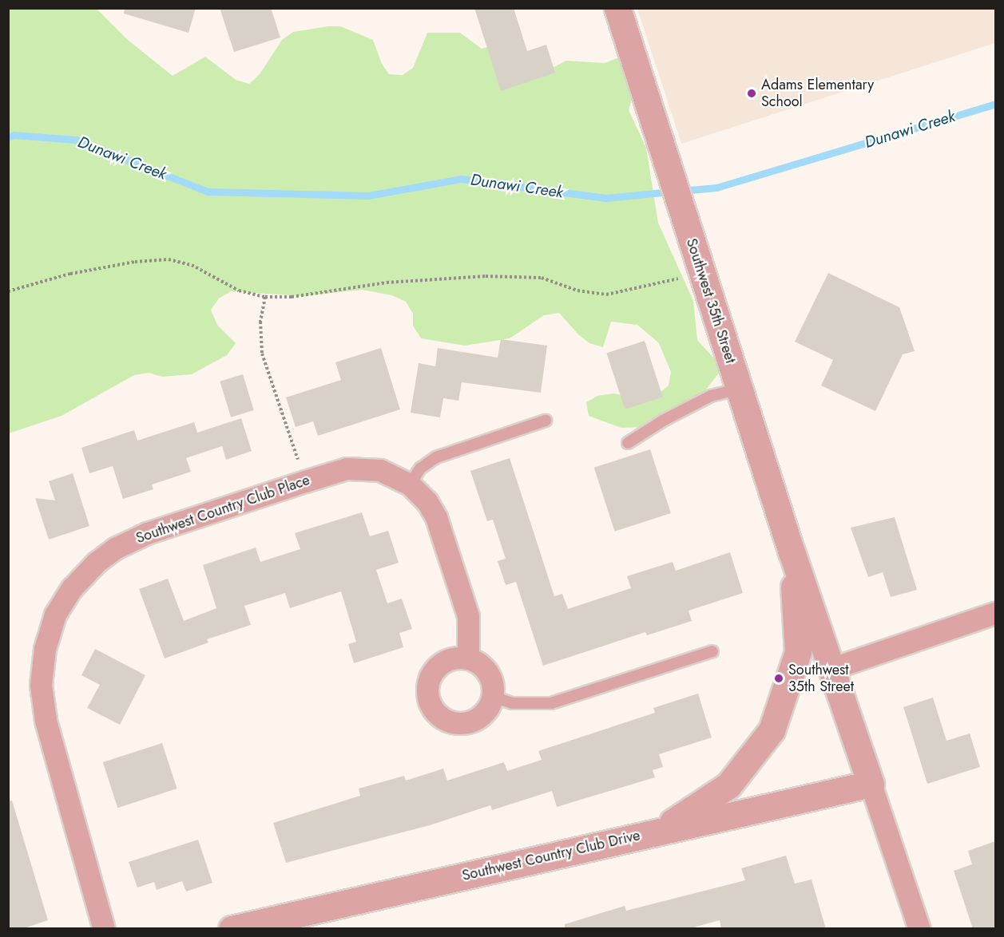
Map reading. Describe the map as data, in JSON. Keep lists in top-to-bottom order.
{
  "streets": {
    "street": ["Southwest 35th Street", "Southwest Country Club Place", "Southwest Country Club Drive"]
  },
  "crossings": [
    ["Southwest 35th Street", "Southwest Country Club Drive"]
  ],
  "water": ["Dunawi Creek"],
  "places": ["Adams Elementary School", "Southwest 35th Street"]
}
